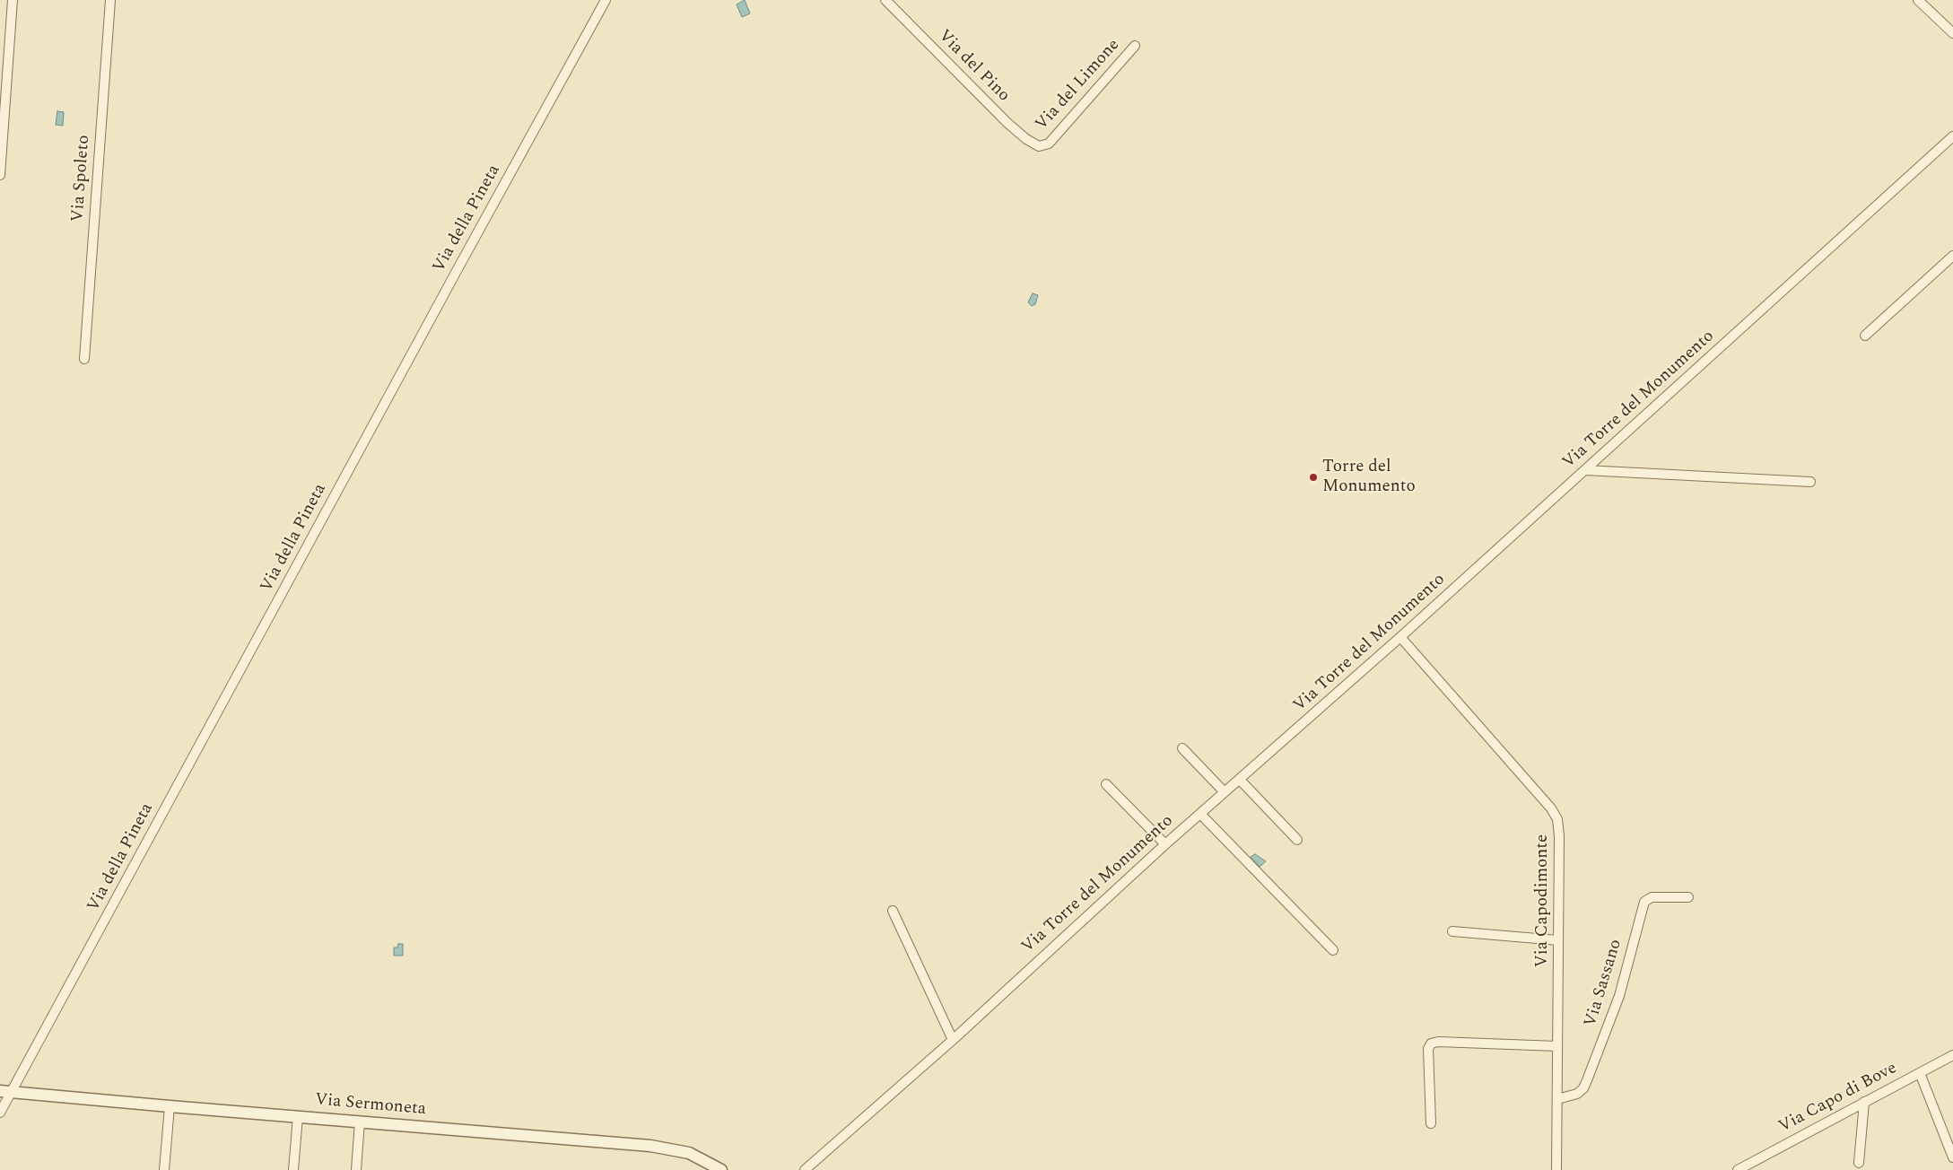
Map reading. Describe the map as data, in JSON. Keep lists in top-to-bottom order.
{
  "streets": {
    "street": [
      "Via del Pino",
      "Via del Limone",
      "Via Spoleto",
      "Via della Pineta",
      "Via Torre del Monumento",
      "Via Capodimonte",
      "Via Sassano",
      "Via Capo di Bove",
      "Via Sermoneta"
    ]
  },
  "crossings": [
    ["Via del Pino", "Via del Limone"],
    ["Via della Pineta", "Via Sermoneta"],
    ["Via Torre del Monumento", "Via Capodimonte"],
    ["Via Capodimonte", "Via Sassano"]
  ],
  "places": ["Torre del Monumento"]
}
